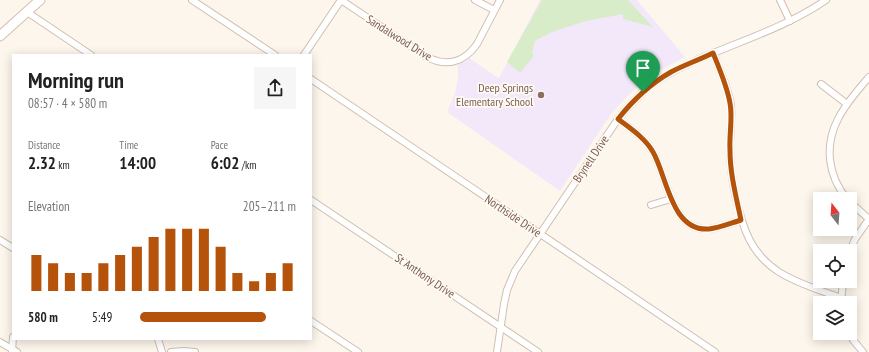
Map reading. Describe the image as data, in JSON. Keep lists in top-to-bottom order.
{
  "streets": {
    "street": [
      "Sandalwood Drive",
      "Brynell Drive",
      "Northside Drive",
      "St Anthony Drive"
    ]
  },
  "crossings": [
    ["Brynell Drive", "Northside Drive"],
    ["Brynell Drive", "St Anthony Drive"]
  ],
  "places": ["Deep Springs Elementary School"],
  "north": "top",
  "page": {
    "heading": ["Morning run", "08:57 · 4 × 580 m"],
    "stats": [
      ["Distance", "2.32 km"],
      ["Time", "14:00"],
      ["Pace", "6:02 /km"]
    ],
    "chart": ["Elevation", "205–211 m"],
    "list": [
      {
        "name": "580 m",
        "note": "5:49"
      }
    ]
  }
}
